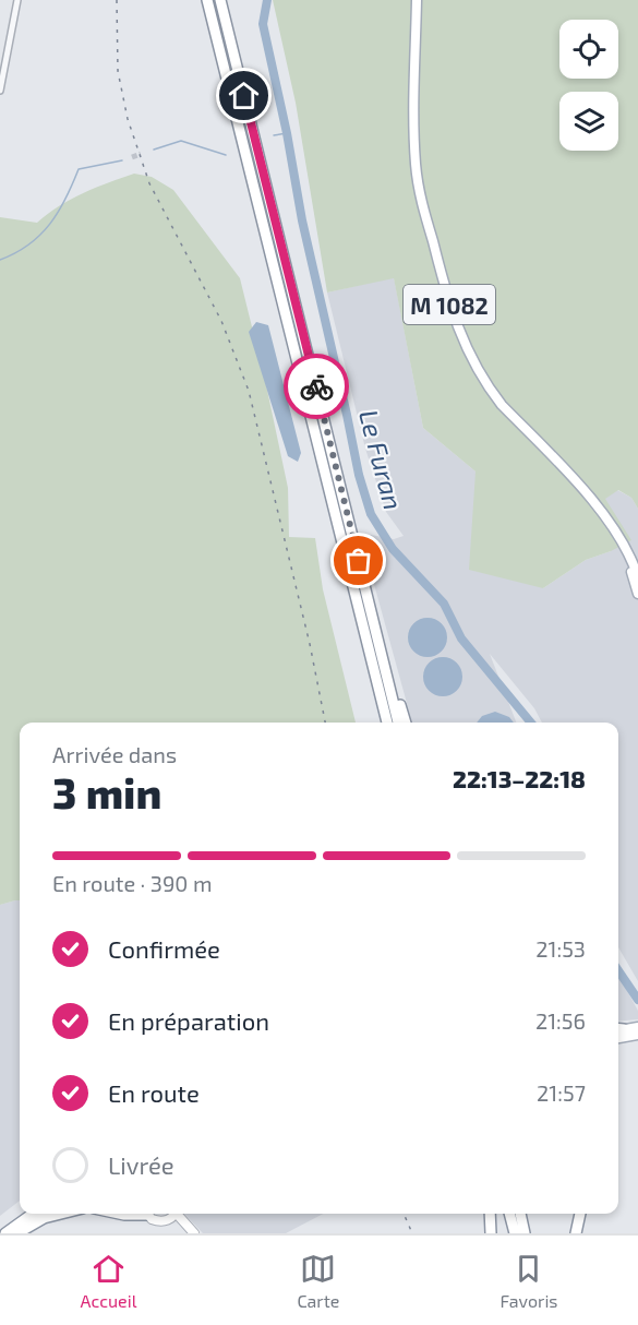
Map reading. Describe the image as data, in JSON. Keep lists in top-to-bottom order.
{
  "streets": {
    "main road": ["M 1082"]
  },
  "water": ["Le Furan"],
  "page": {
    "heading": ["3 min", "Arrivée dans", "22:13–22:18"],
    "bar": "En route · 390 m",
    "list": [
      ["Confirmée", "21:53"],
      ["En préparation", "21:56"],
      ["En route", "21:57"],
      "Livrée"
    ],
    "tabs": ["Accueil", "Carte", "Favoris"]
  }
}
